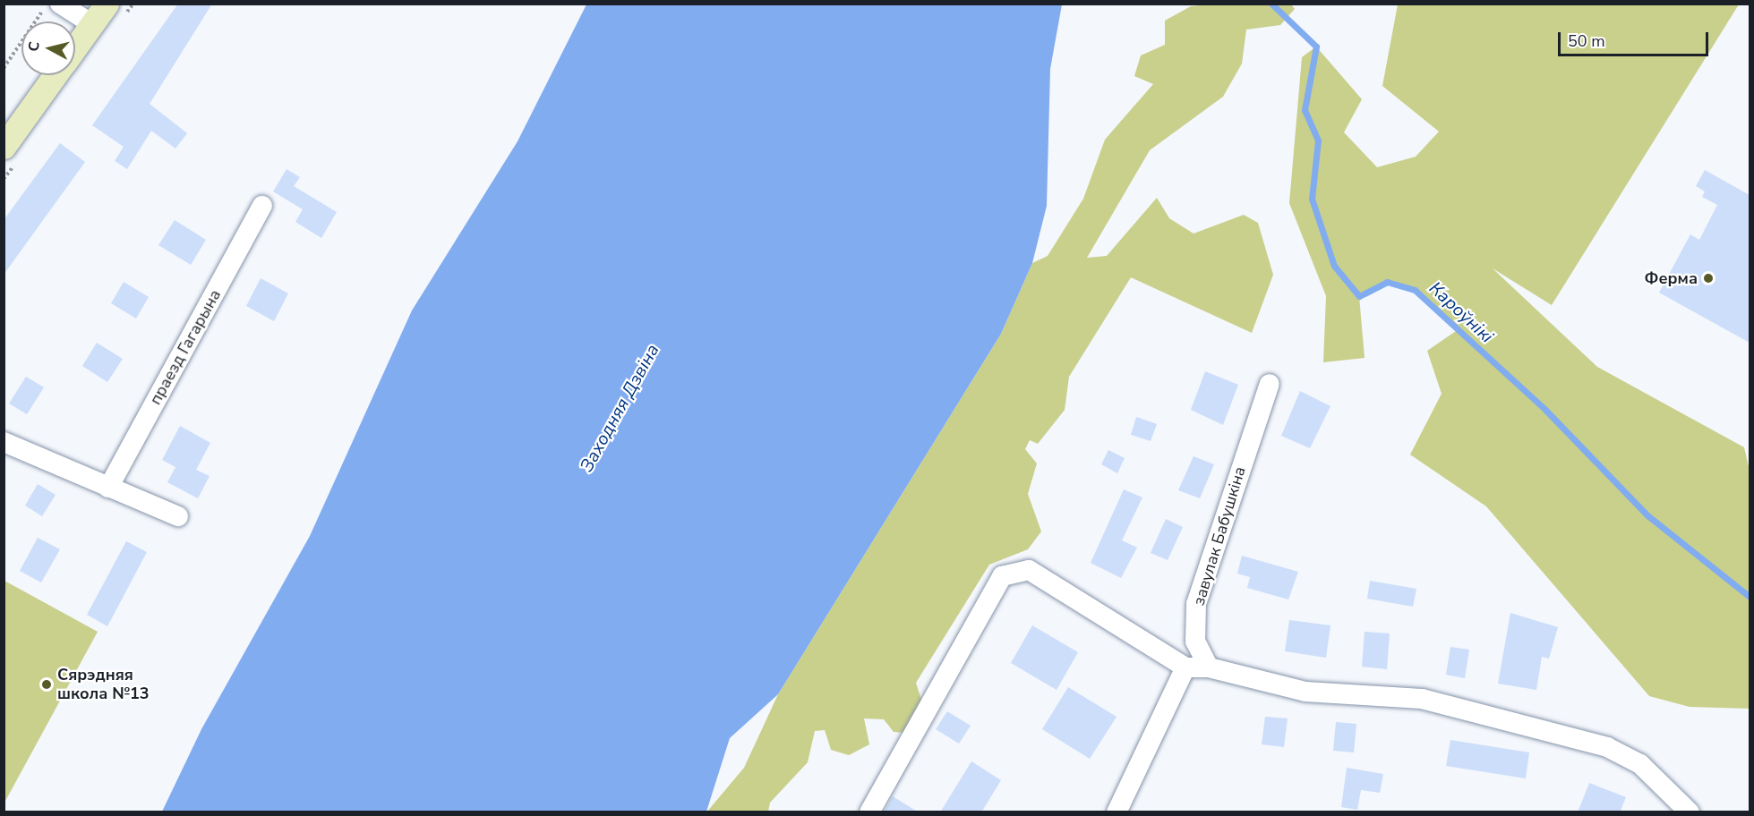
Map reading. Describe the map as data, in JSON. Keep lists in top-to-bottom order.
{
  "streets": {
    "street": ["праезд Гагарына", "завулак Бабушкіна"]
  },
  "water": ["Кароўнікі", "Заходняя Дзвіна"],
  "places": ["Ферма", "Сярэдняя школа №13"],
  "scale_bar": "50 m",
  "north": "left"
}
